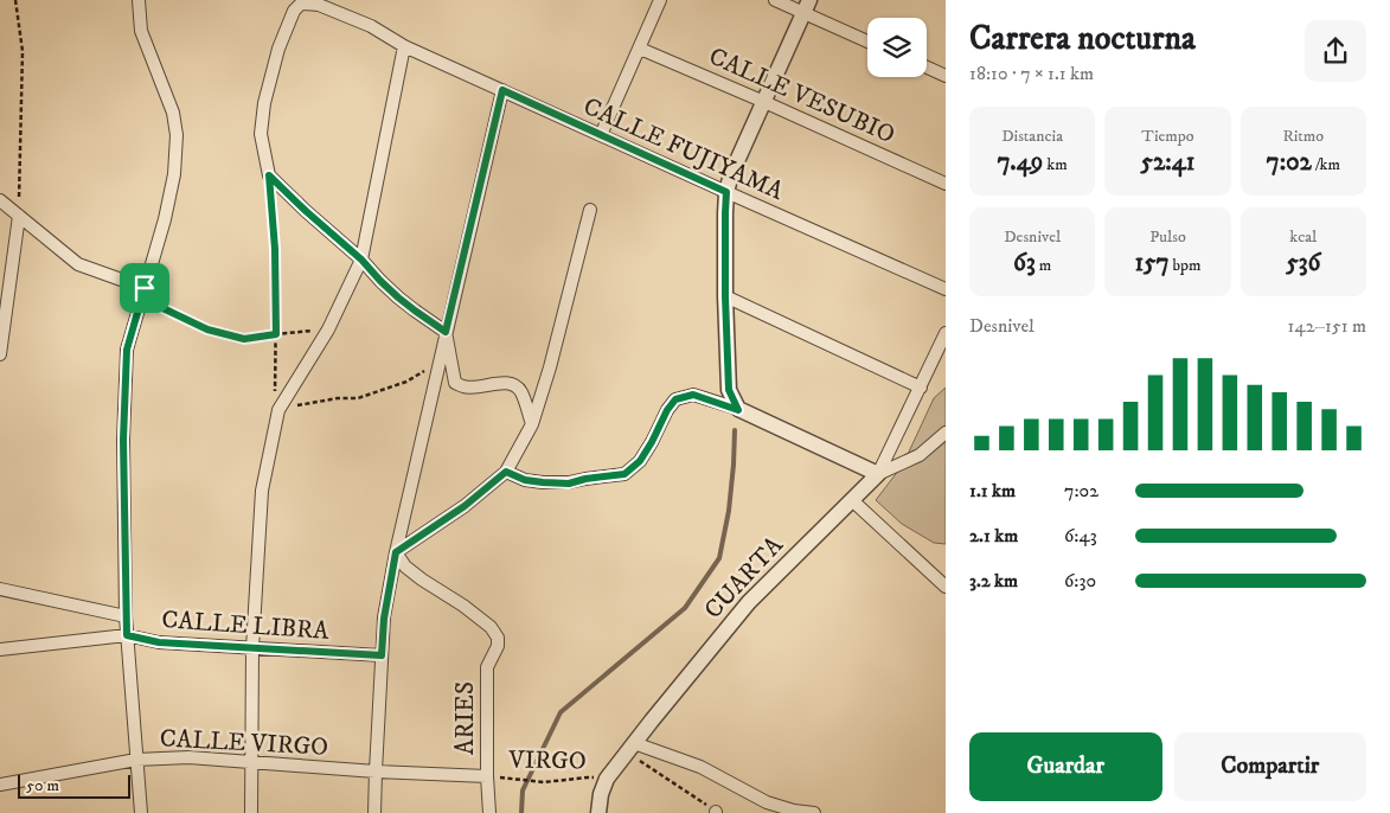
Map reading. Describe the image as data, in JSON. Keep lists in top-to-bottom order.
{
  "streets": {
    "street": [
      "CALLE VESUBIO",
      "CALLE FUJIYAMA",
      "CUARTA",
      "CALLE LIBRA",
      "ARIES",
      "CALLE VIRGO"
    ],
    "path": ["VIRGO"]
  },
  "crossings": [
    ["CUARTA", "VIRGO"],
    ["ARIES", "CALLE VIRGO"],
    ["ARIES", "VIRGO"],
    ["CALLE VIRGO", "VIRGO"]
  ],
  "scale_bar": "50 m",
  "page": {
    "heading": ["Carrera nocturna", "18:10 · 7 × 1.1 km"],
    "stats": [
      ["Distancia", "7.49 km"],
      ["Tiempo", "52:41"],
      ["Ritmo", "7:02 /km"],
      ["Desnivel", "63 m"],
      ["Pulso", "157 bpm"],
      ["kcal", "536"]
    ],
    "chart": ["Desnivel", "142–151 m"],
    "list": [
      {
        "name": "1.1 km",
        "note": "7:02"
      },
      {
        "name": "2.1 km",
        "note": "6:43"
      },
      {
        "name": "3.2 km",
        "note": "6:30"
      }
    ],
    "buttons": ["Guardar", "Compartir"],
    "scale": "50 m"
  }
}
